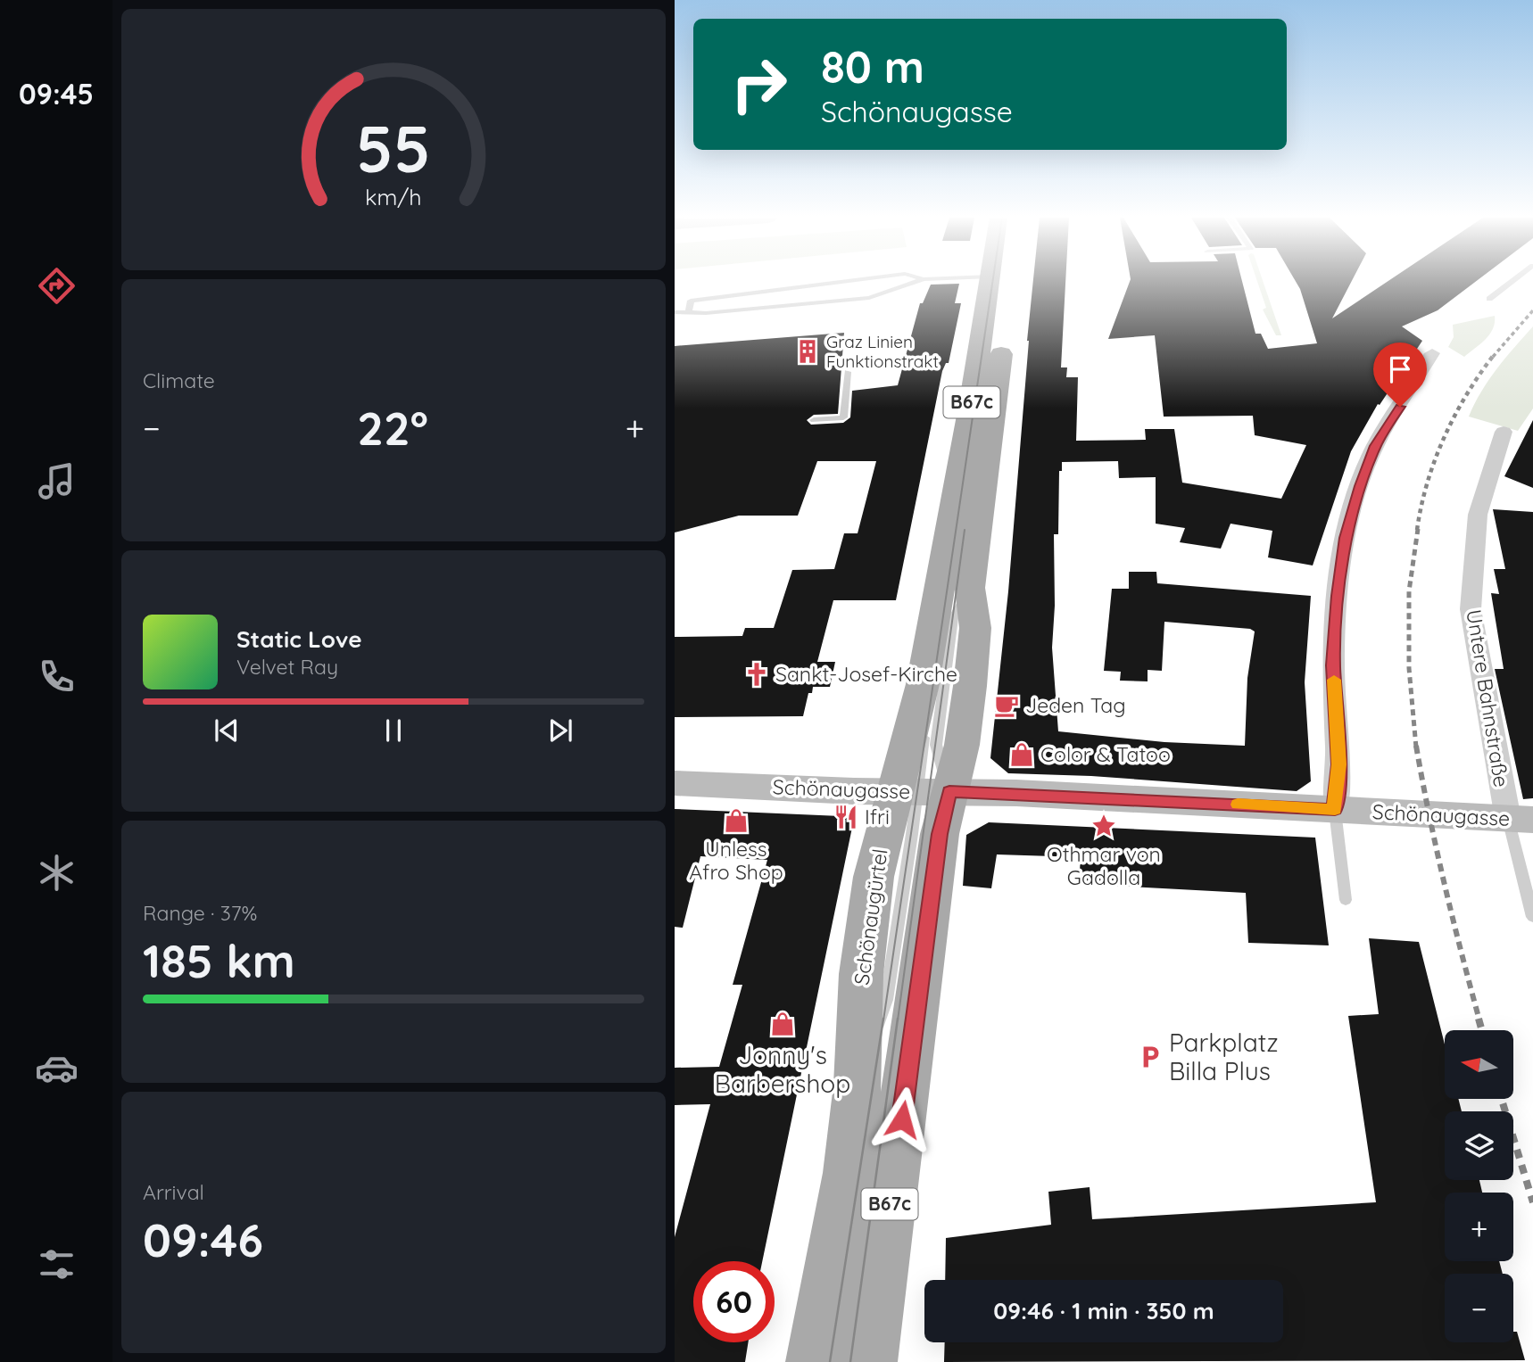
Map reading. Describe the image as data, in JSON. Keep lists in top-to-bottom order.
{
  "streets": {
    "main road": ["B67c", "Schönaugasse", "Schönaugürtel"],
    "street": ["Untere Bahnstraße"]
  },
  "crossings": [
    ["Untere Bahnstraße", "Schönaugasse"],
    ["Schönaugasse", "Schönaugürtel"]
  ],
  "places": {
    "building": ["Graz Linien Funktionstrakt"],
    "church": ["Sankt-Josef-Kirche"],
    "cafe": ["Jeden Tag"],
    "shop": ["Color & Tatoo", "Unless Afro Shop", "Jonny's Barbershop"],
    "restaurant": ["Ifri"],
    "place": ["Othmar von Gadolla"],
    "parking": ["Parkplatz Billa Plus"]
  },
  "north": "left",
  "page": {
    "tabs": "09:45",
    "turn": ["80 m", "Schönaugasse"],
    "tile": [
      "Climate",
      ["Range · 37%", "185 km"],
      ["Arrival", "09:46"]
    ],
    "heat": ["−", "22°", "+"],
    "song": ["Static Love", "Velvet Ray"],
    "map_buttons": ["+", "−"],
    "limit": "60",
    "trip": "09:46 · 1 min · 350 m",
    "gauge": ["55", "km/h"]
  }
}
